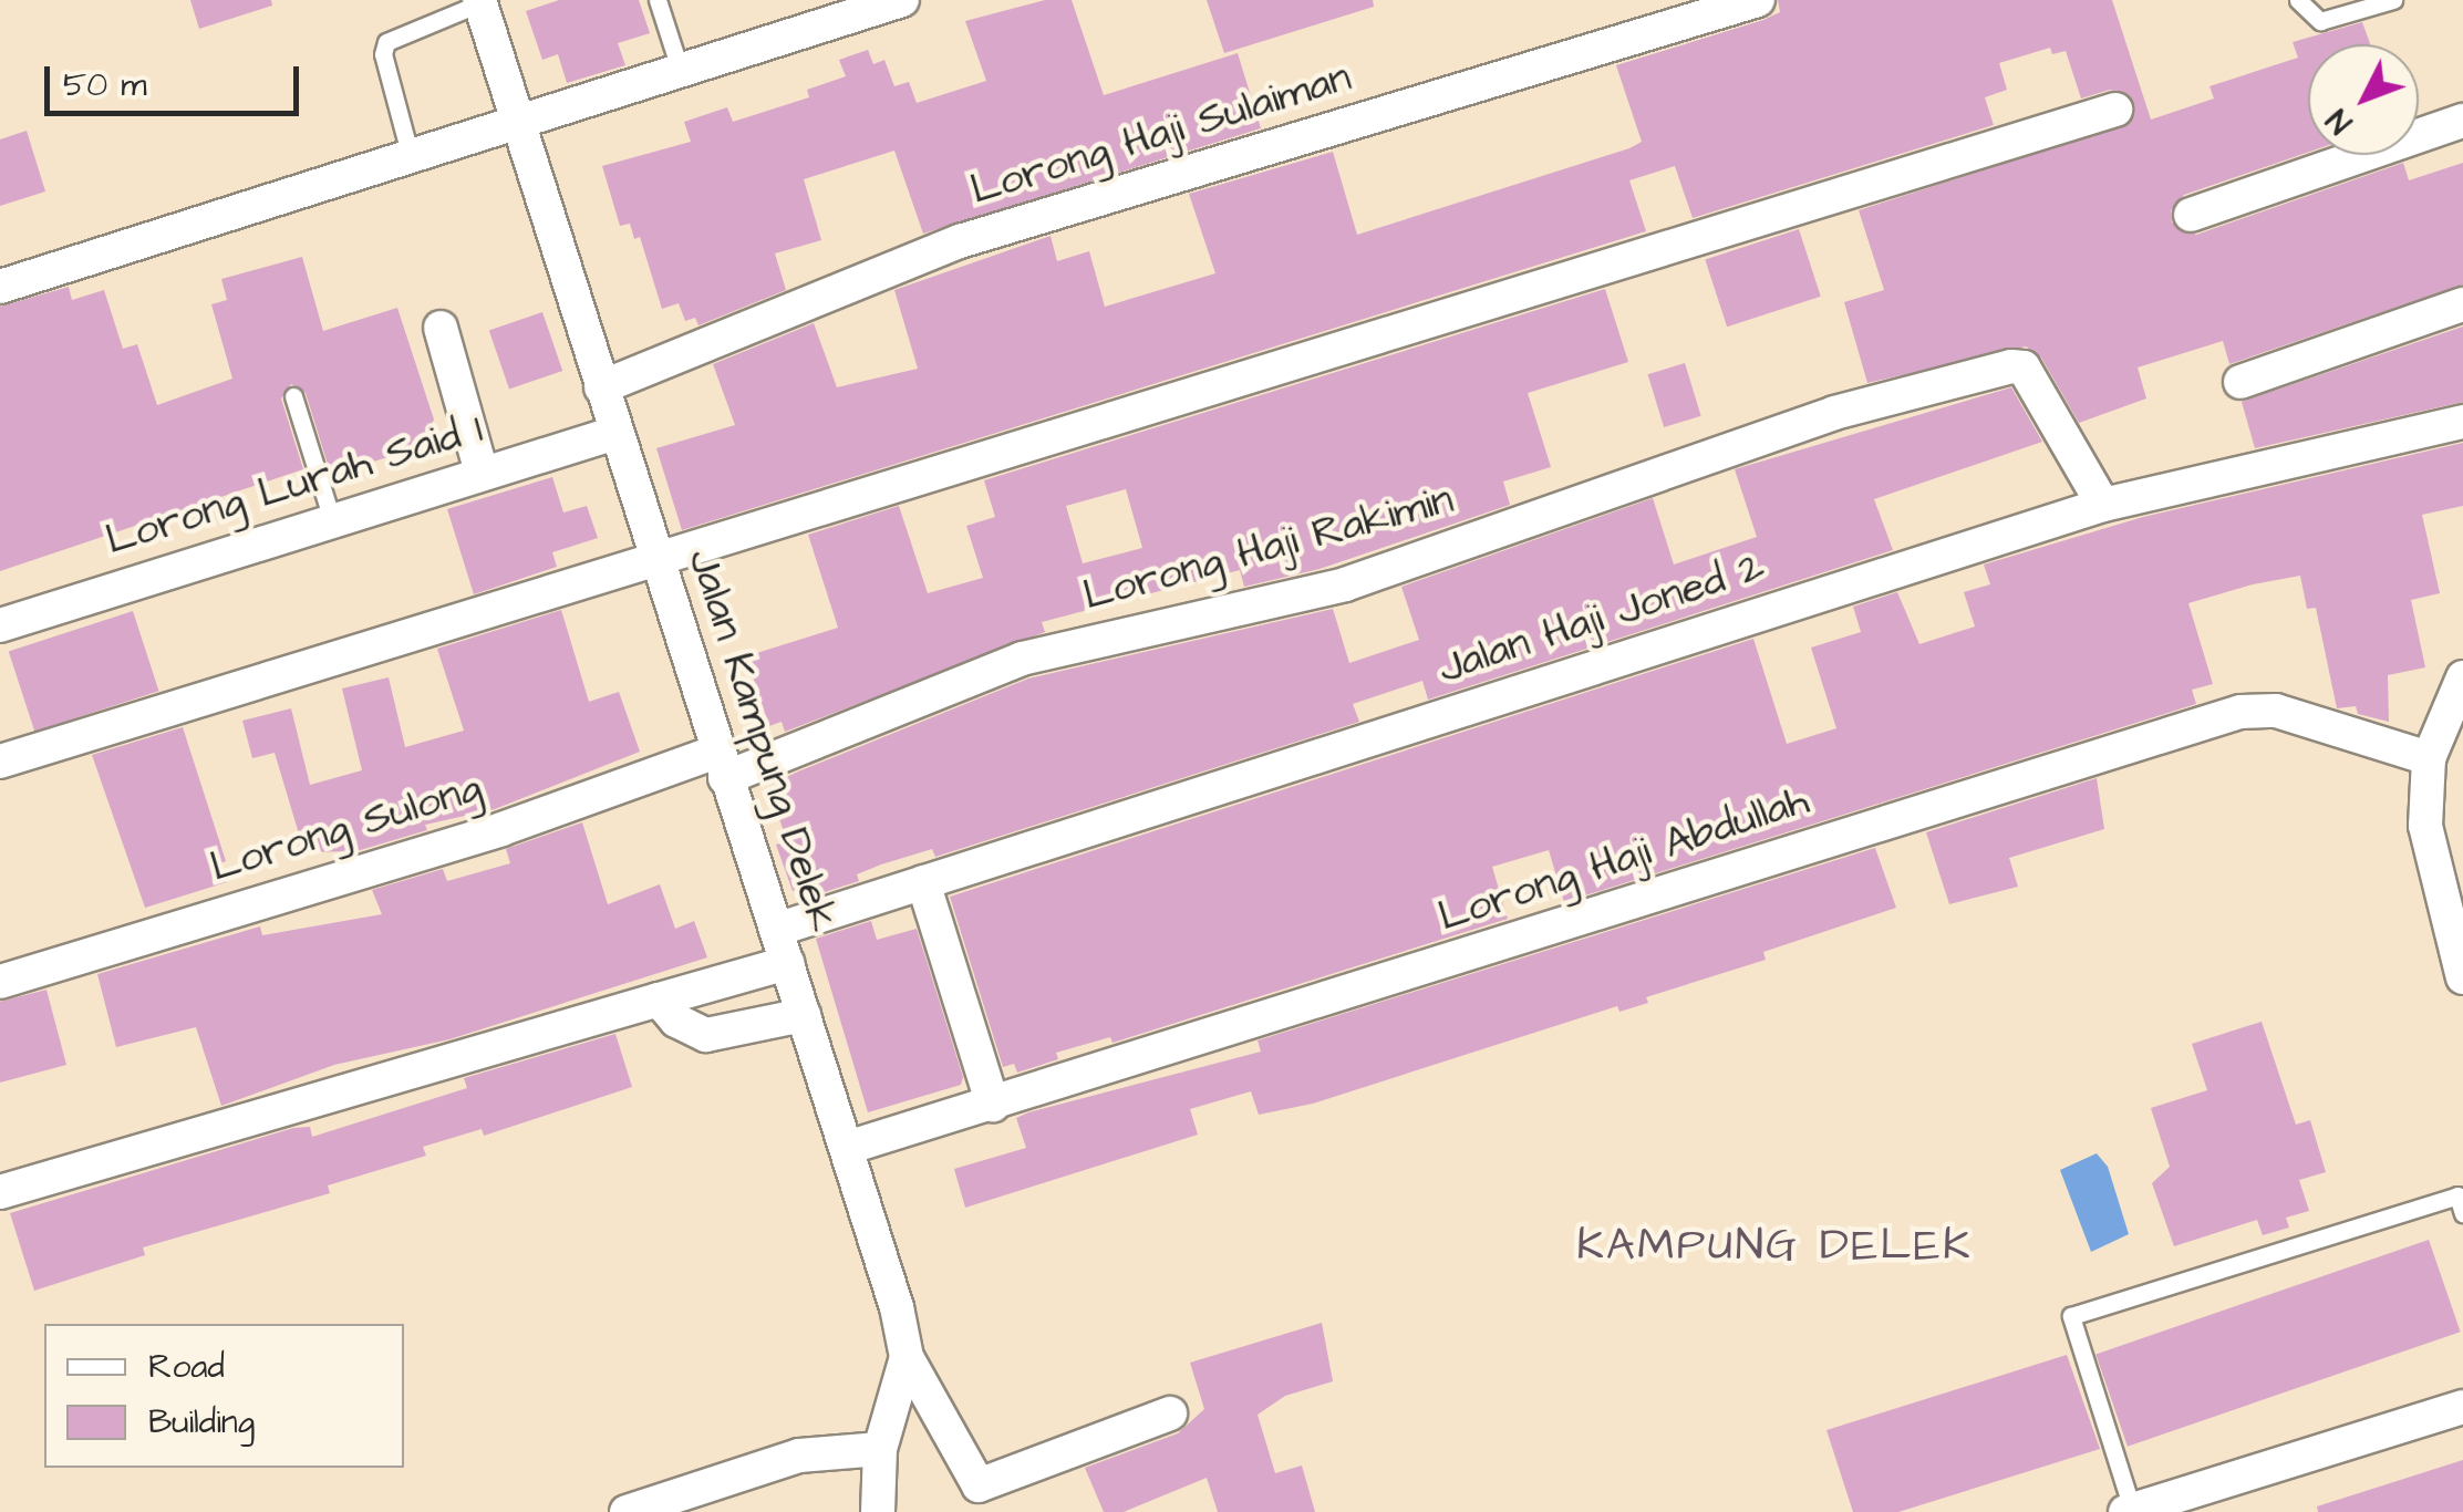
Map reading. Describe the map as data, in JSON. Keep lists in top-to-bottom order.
{
  "streets": {
    "street": [
      "Lorong Haji Sulaiman",
      "Lorong Lurah Said 1",
      "Lorong Haji Rakimin",
      "Jalan Haji Joned 2",
      "Jalan Kampung Delek",
      "Lorong Sulong",
      "Lorong Haji Abdullah"
    ]
  },
  "crossings": [
    ["Lorong Haji Sulaiman", "Jalan Kampung Delek"],
    ["Lorong Lurah Said 1", "Jalan Kampung Delek"],
    ["Lorong Haji Rakimin", "Jalan Haji Joned 2"],
    ["Lorong Haji Rakimin", "Jalan Kampung Delek"],
    ["Lorong Haji Rakimin", "Lorong Sulong"],
    ["Jalan Haji Joned 2", "Jalan Kampung Delek"],
    ["Jalan Kampung Delek", "Lorong Sulong"],
    ["Jalan Kampung Delek", "Lorong Haji Abdullah"]
  ],
  "districts": ["KAMPUNG DELEK"],
  "legend": ["Road", "Building"],
  "scale_bar": "50 m",
  "north": "bottom left"
}
